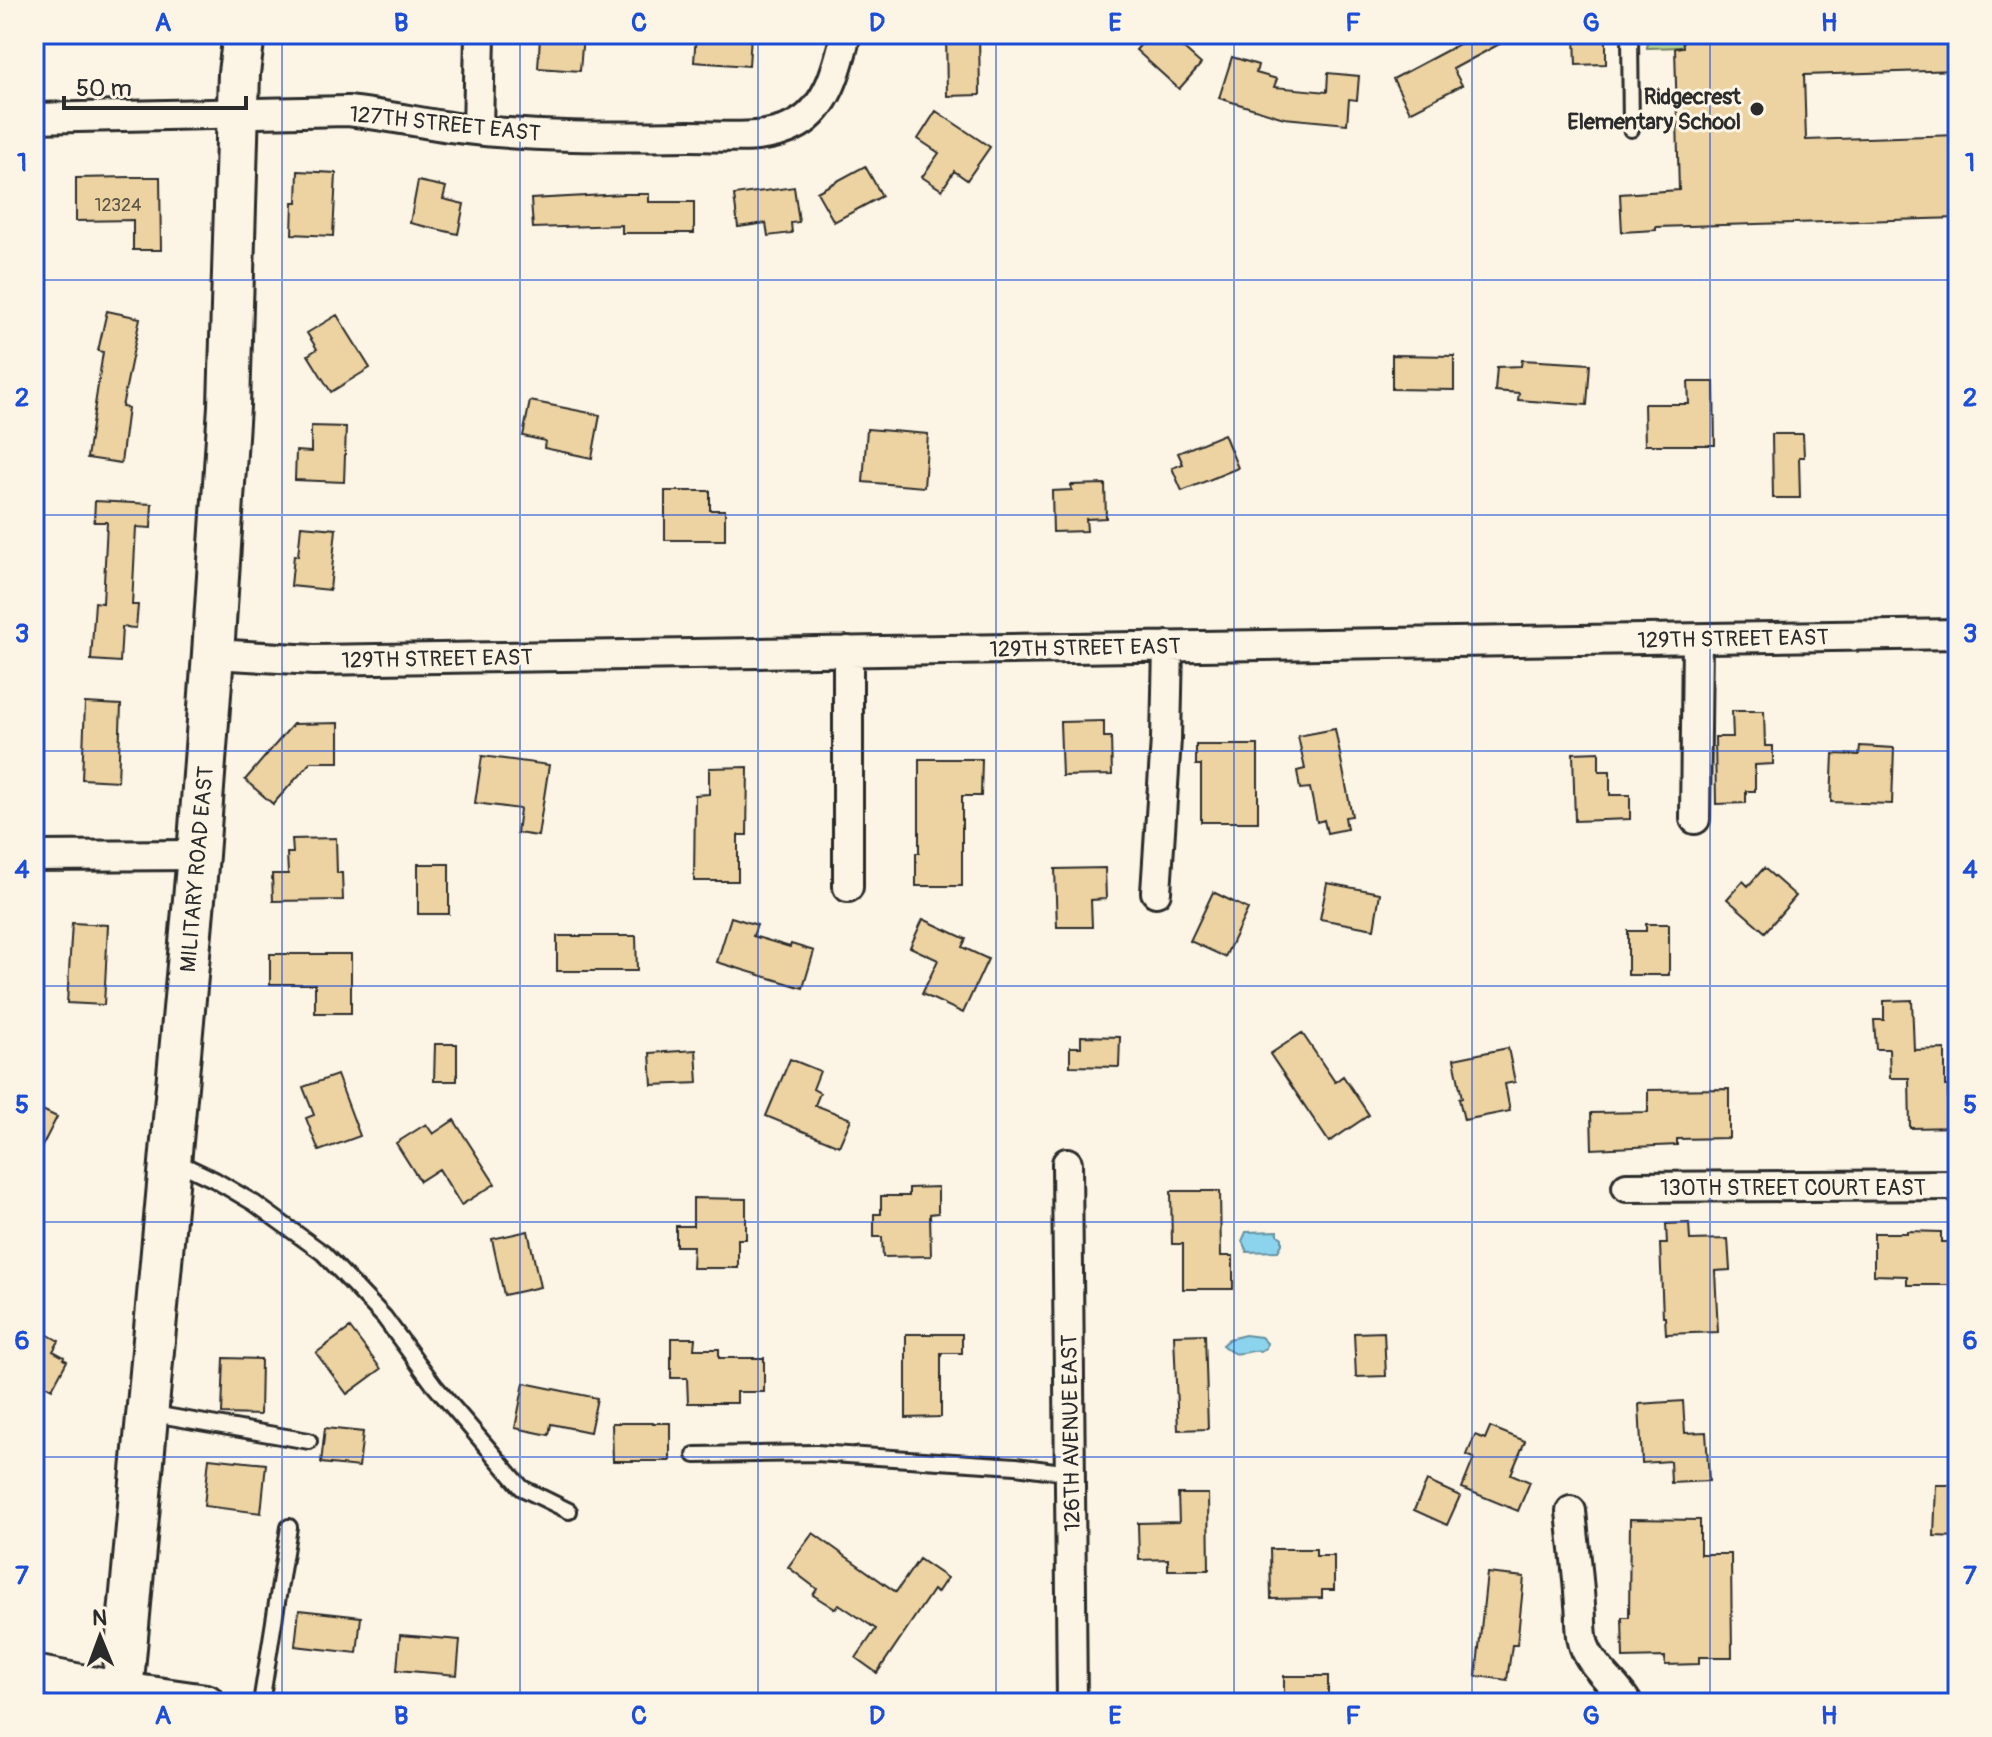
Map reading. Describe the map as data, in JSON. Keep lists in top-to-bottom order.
{
  "streets": {
    "main road": ["MILITARY ROAD EAST"],
    "street": [
      "127TH STREET EAST",
      "129TH STREET EAST",
      "130TH STREET COURT EAST",
      "126TH AVENUE EAST"
    ]
  },
  "crossings": [
    ["127TH STREET EAST", "MILITARY ROAD EAST"],
    ["129TH STREET EAST", "MILITARY ROAD EAST"]
  ],
  "places": ["Ridgecrest Elementary School"],
  "house_numbers": ["12324"],
  "scale_bar": "50 m",
  "north": "top",
  "grid": {
    "columns": [
      "A",
      "B",
      "C",
      "D",
      "E",
      "F",
      "G",
      "H"
    ],
    "rows": [
      "1",
      "2",
      "3",
      "4",
      "5",
      "6",
      "7"
    ]
  }
}
